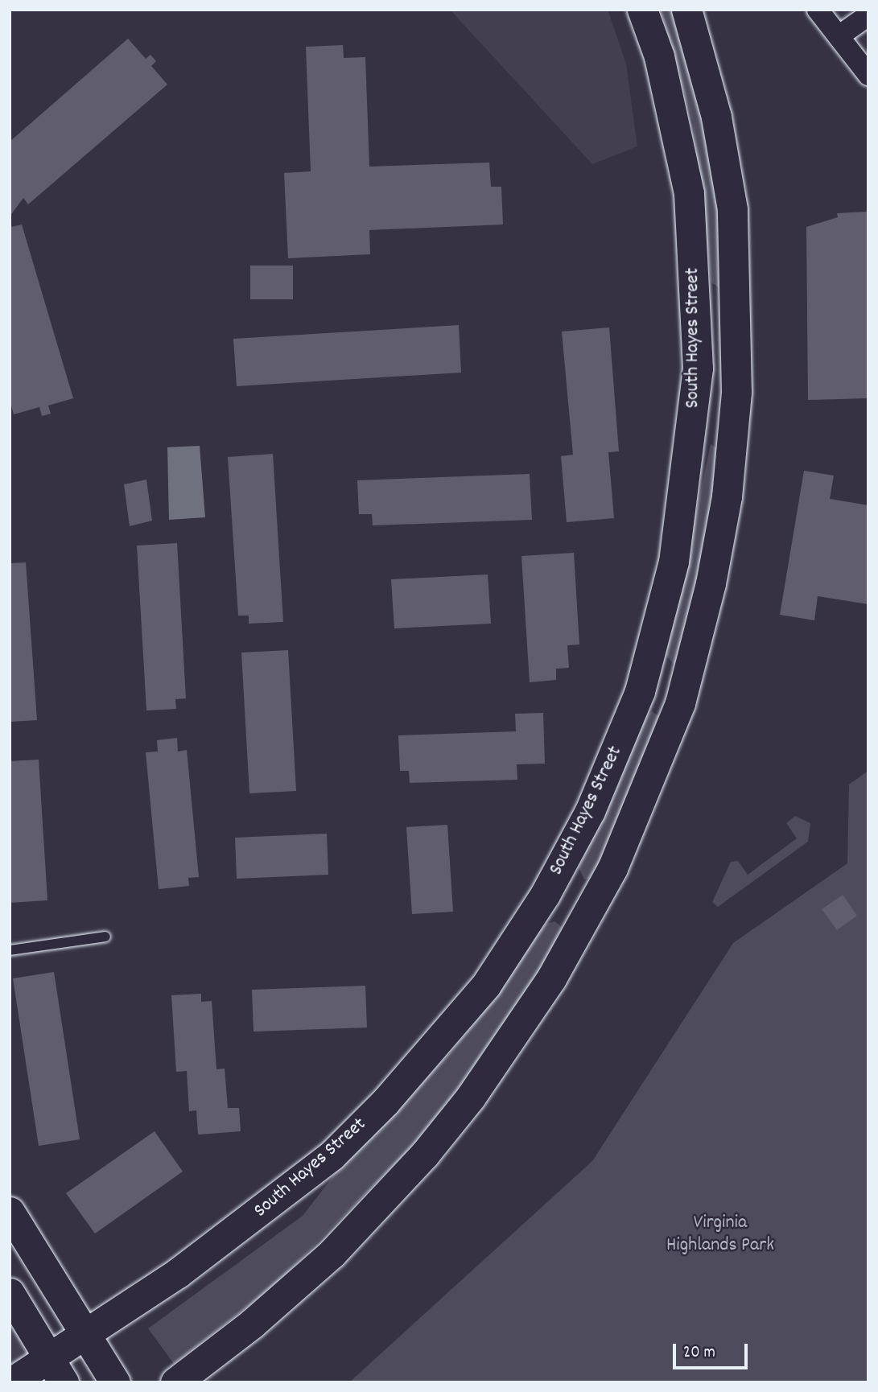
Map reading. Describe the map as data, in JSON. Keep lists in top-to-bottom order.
{
  "streets": {
    "street": ["South Hayes Street"]
  },
  "parks": ["Virginia Highlands Park"],
  "scale_bar": "20 m"
}
